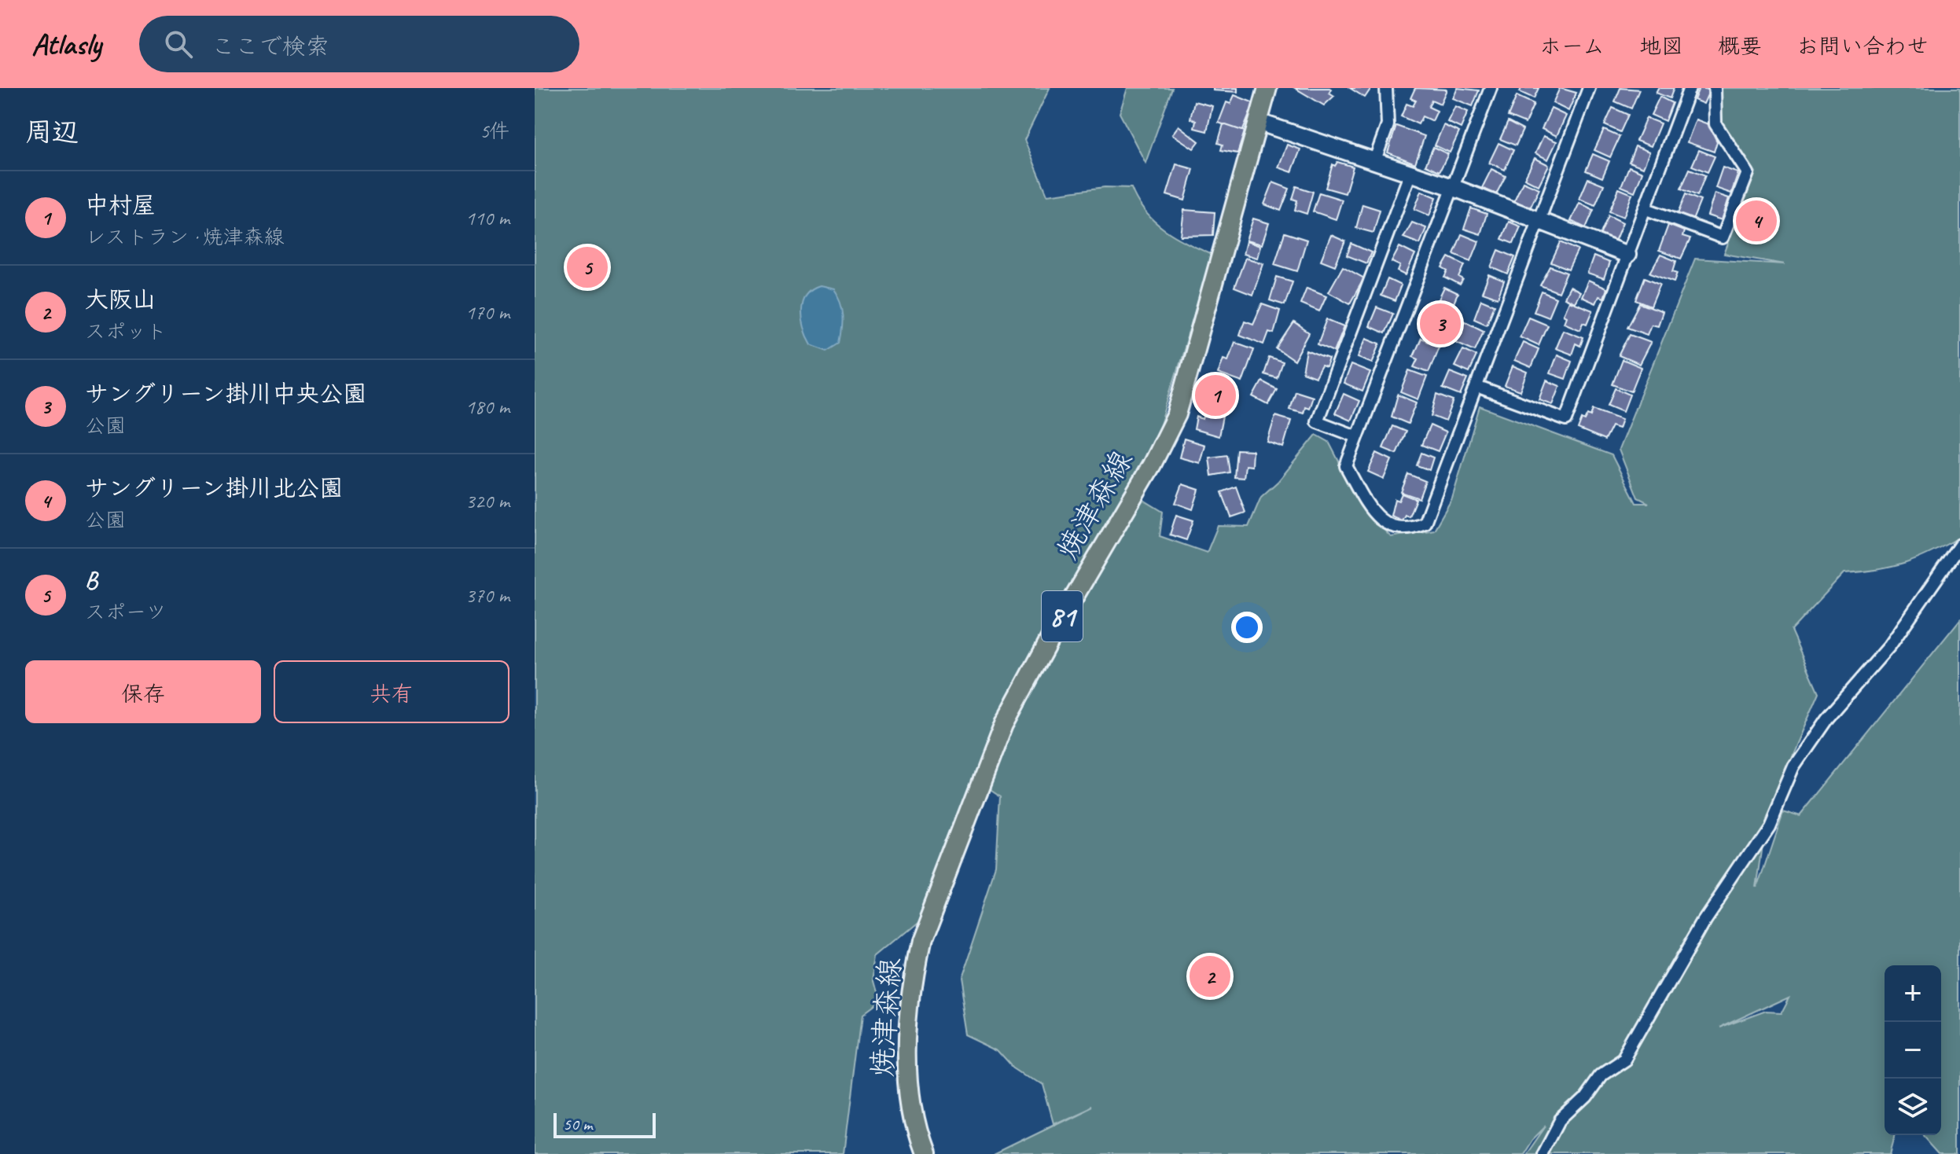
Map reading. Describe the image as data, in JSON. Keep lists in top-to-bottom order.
{
  "streets": {
    "main road": ["焼津森線", "81"]
  },
  "scale_bar": "50 m",
  "page": {
    "header": "Atlasly",
    "search": "ここで検索",
    "nav": [
      "ホーム",
      "地図",
      "概要",
      "お問い合わせ"
    ],
    "heading": ["周辺", "5件"],
    "list": [
      {
        "mark": "1",
        "name": "中村屋",
        "note": "レストラン · 焼津森線",
        "value": "110 m"
      },
      {
        "mark": "2",
        "name": "大阪山",
        "note": "スポット",
        "value": "170 m"
      },
      {
        "mark": "3",
        "name": "サングリーン掛川中央公園",
        "note": "公園",
        "value": "180 m"
      },
      {
        "mark": "4",
        "name": "サングリーン掛川北公園",
        "note": "公園",
        "value": "320 m"
      },
      {
        "mark": "5",
        "name": "B",
        "note": "スポーツ",
        "value": "370 m"
      }
    ],
    "pins": [
      "4",
      "5",
      "3",
      "1",
      "2"
    ],
    "buttons": ["保存", "共有"],
    "map_buttons": ["+", "−"],
    "scale": "50 m"
  }
}
